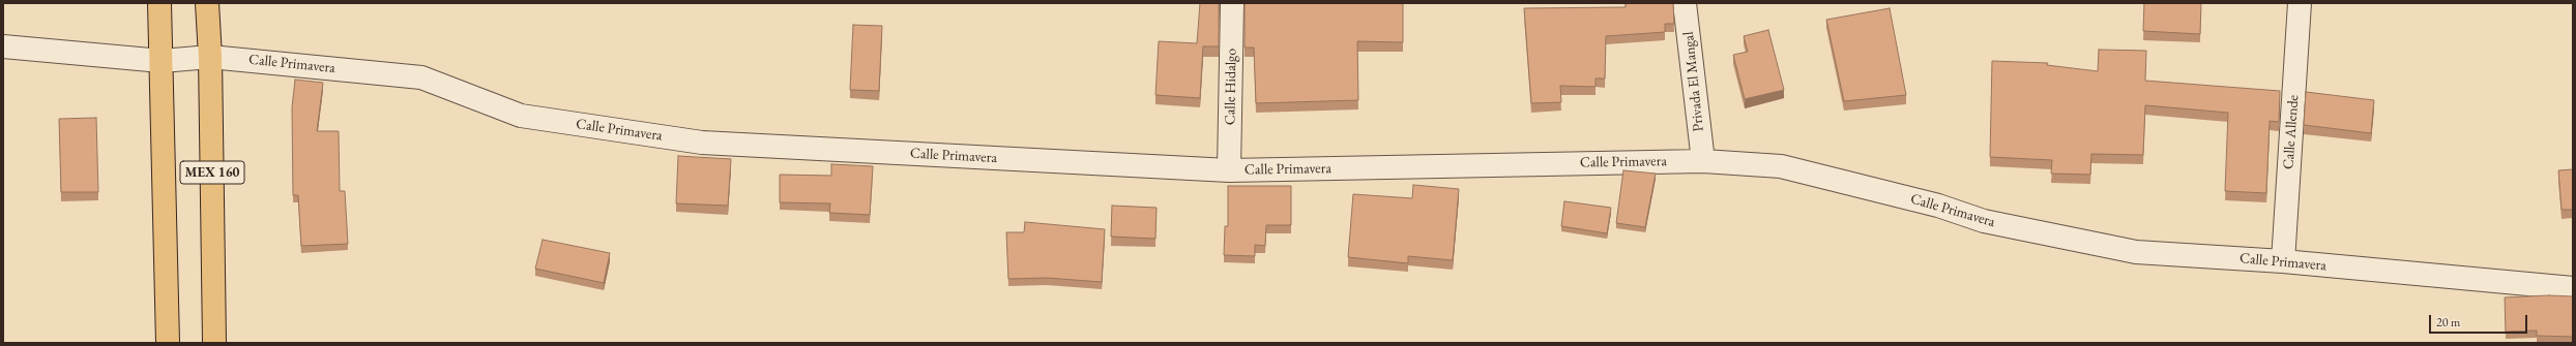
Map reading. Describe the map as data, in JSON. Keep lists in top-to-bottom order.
{
  "streets": {
    "main road": ["MEX 160"],
    "street": [
      "Calle Primavera",
      "Privada El Mangal",
      "Calle Hidalgo",
      "Calle Allende"
    ]
  },
  "crossings": [
    ["Calle Primavera", "Privada El Mangal"],
    ["Calle Primavera", "Calle Hidalgo"],
    ["Calle Primavera", "Calle Allende"],
    ["Calle Primavera", "MEX 160"]
  ],
  "scale_bar": "20 m"
}
